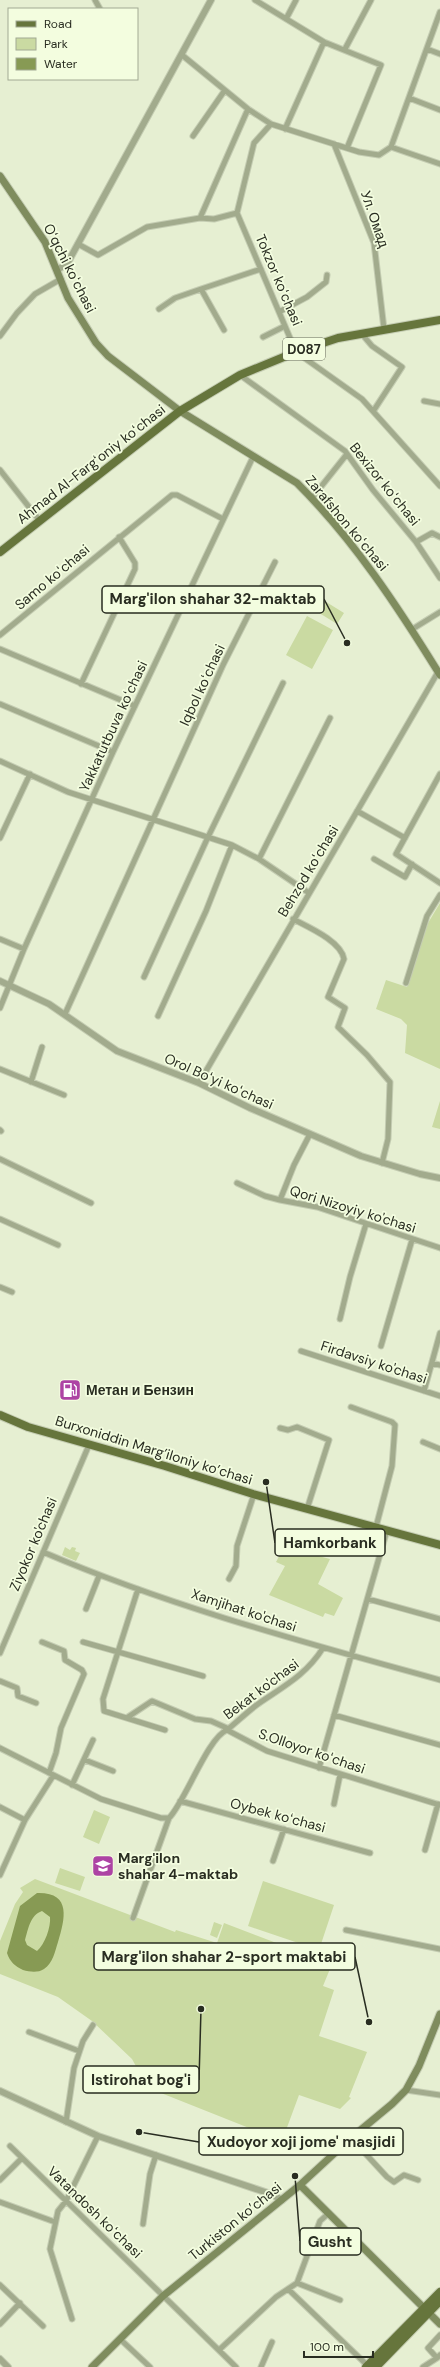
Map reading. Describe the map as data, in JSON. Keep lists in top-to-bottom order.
{
  "streets": {
    "main road": [
      "Oʻqchi koʻchasi",
      "D087",
      "Ahmad Al-Fargʻoniy koʻchasi",
      "Zarafshon koʻchasi",
      "Burxoniddin Marg’iloniy ko’chasi",
      "Turkiston ko’chasi"
    ],
    "street": [
      "Ул. Омад",
      "Tokzor koʻchasi",
      "Bexizor koʻchasi",
      "Samo koʻchasi",
      "Iqbol koʻchasi",
      "Yakkatutbuva koʻchasi",
      "Behzod koʻchasi",
      "Orol Boʻyi koʻchasi",
      "Qori Nizoyiy ko'chasi",
      "Firdavsiy ko'chasi",
      "Ziyokor ko'chasi",
      "Xamjihat ko'chasi",
      "Bekat ko'chasi",
      "S.Olloyor koʻchasi",
      "Oybek koʻchasi",
      "Vatandosh koʻchasi"
    ]
  },
  "crossings": [
    ["Ул. Омад", "D087"],
    ["Oʻqchi koʻchasi", "D087"],
    ["Oʻqchi koʻchasi", "Ahmad Al-Fargʻoniy koʻchasi"],
    ["Oʻqchi koʻchasi", "Zarafshon koʻchasi"],
    ["Tokzor koʻchasi", "D087"],
    ["D087", "Ahmad Al-Fargʻoniy koʻchasi"],
    ["D087", "Bexizor koʻchasi"],
    ["D087", "Zarafshon koʻchasi"],
    ["Ahmad Al-Fargʻoniy koʻchasi", "Zarafshon koʻchasi"],
    ["Zarafshon koʻchasi", "Yakkatutbuva koʻchasi"],
    ["Zarafshon koʻchasi", "Behzod koʻchasi"],
    ["Samo koʻchasi", "Yakkatutbuva koʻchasi"],
    ["Iqbol koʻchasi", "Orol Boʻyi koʻchasi"],
    ["Yakkatutbuva koʻchasi", "Orol Boʻyi koʻchasi"],
    ["Behzod koʻchasi", "Orol Boʻyi koʻchasi"],
    ["Orol Boʻyi koʻchasi", "Qori Nizoyiy ko'chasi"],
    ["Burxoniddin Marg’iloniy ko’chasi", "Ziyokor ko'chasi"],
    ["Ziyokor ko'chasi", "Xamjihat ko'chasi"],
    ["Xamjihat ko'chasi", "Bekat ko'chasi"],
    ["Bekat ko'chasi", "S.Olloyor koʻchasi"],
    ["Vatandosh koʻchasi", "Turkiston ko’chasi"]
  ],
  "places": {
    "other": [
      "Marg'ilon shahar 32-maktab",
      "Hamkorbank",
      "Istirohat bog'i",
      "Marg'ilon shahar 2-sport maktabi",
      "Xudoyor xoji jome' masjidi",
      "Gusht"
    ],
    "fuel station": ["Метан и Бензин"],
    "school or university": ["Marg'ilon shahar 4-maktab"]
  },
  "legend": ["Road", "Park", "Water"],
  "scale_bar": "100 m"
}
